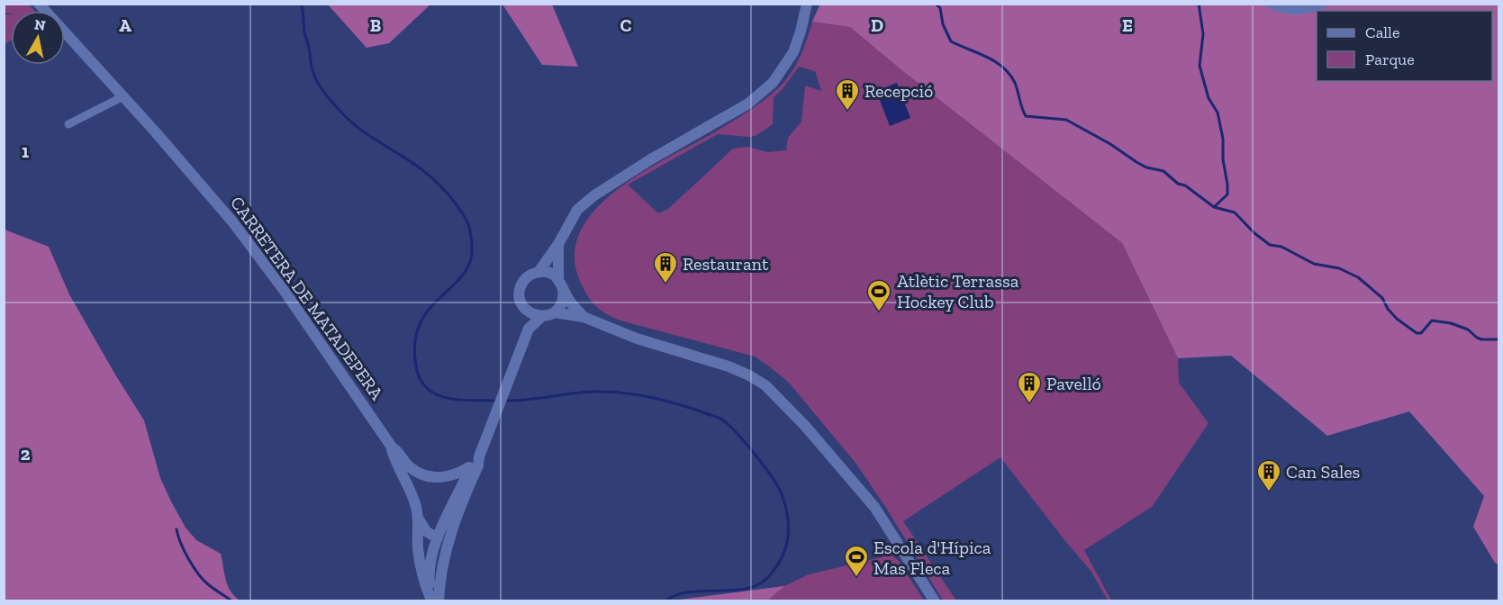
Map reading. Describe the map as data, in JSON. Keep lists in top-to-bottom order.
{
  "streets": {
    "street": ["CARRETERA DE MATADEPERA"]
  },
  "places": {
    "building": [
      "Recepció",
      "Restaurant",
      "Pavelló",
      "Can Sales"
    ],
    "sports": ["Atlètic Terrassa Hockey Club", "Escola d'Hípica Mas Fleca"]
  },
  "legend": ["Calle", "Parque"],
  "north": "top",
  "grid": {
    "columns": [
      "A",
      "B",
      "C",
      "D",
      "E"
    ],
    "rows": ["1", "2"]
  }
}
